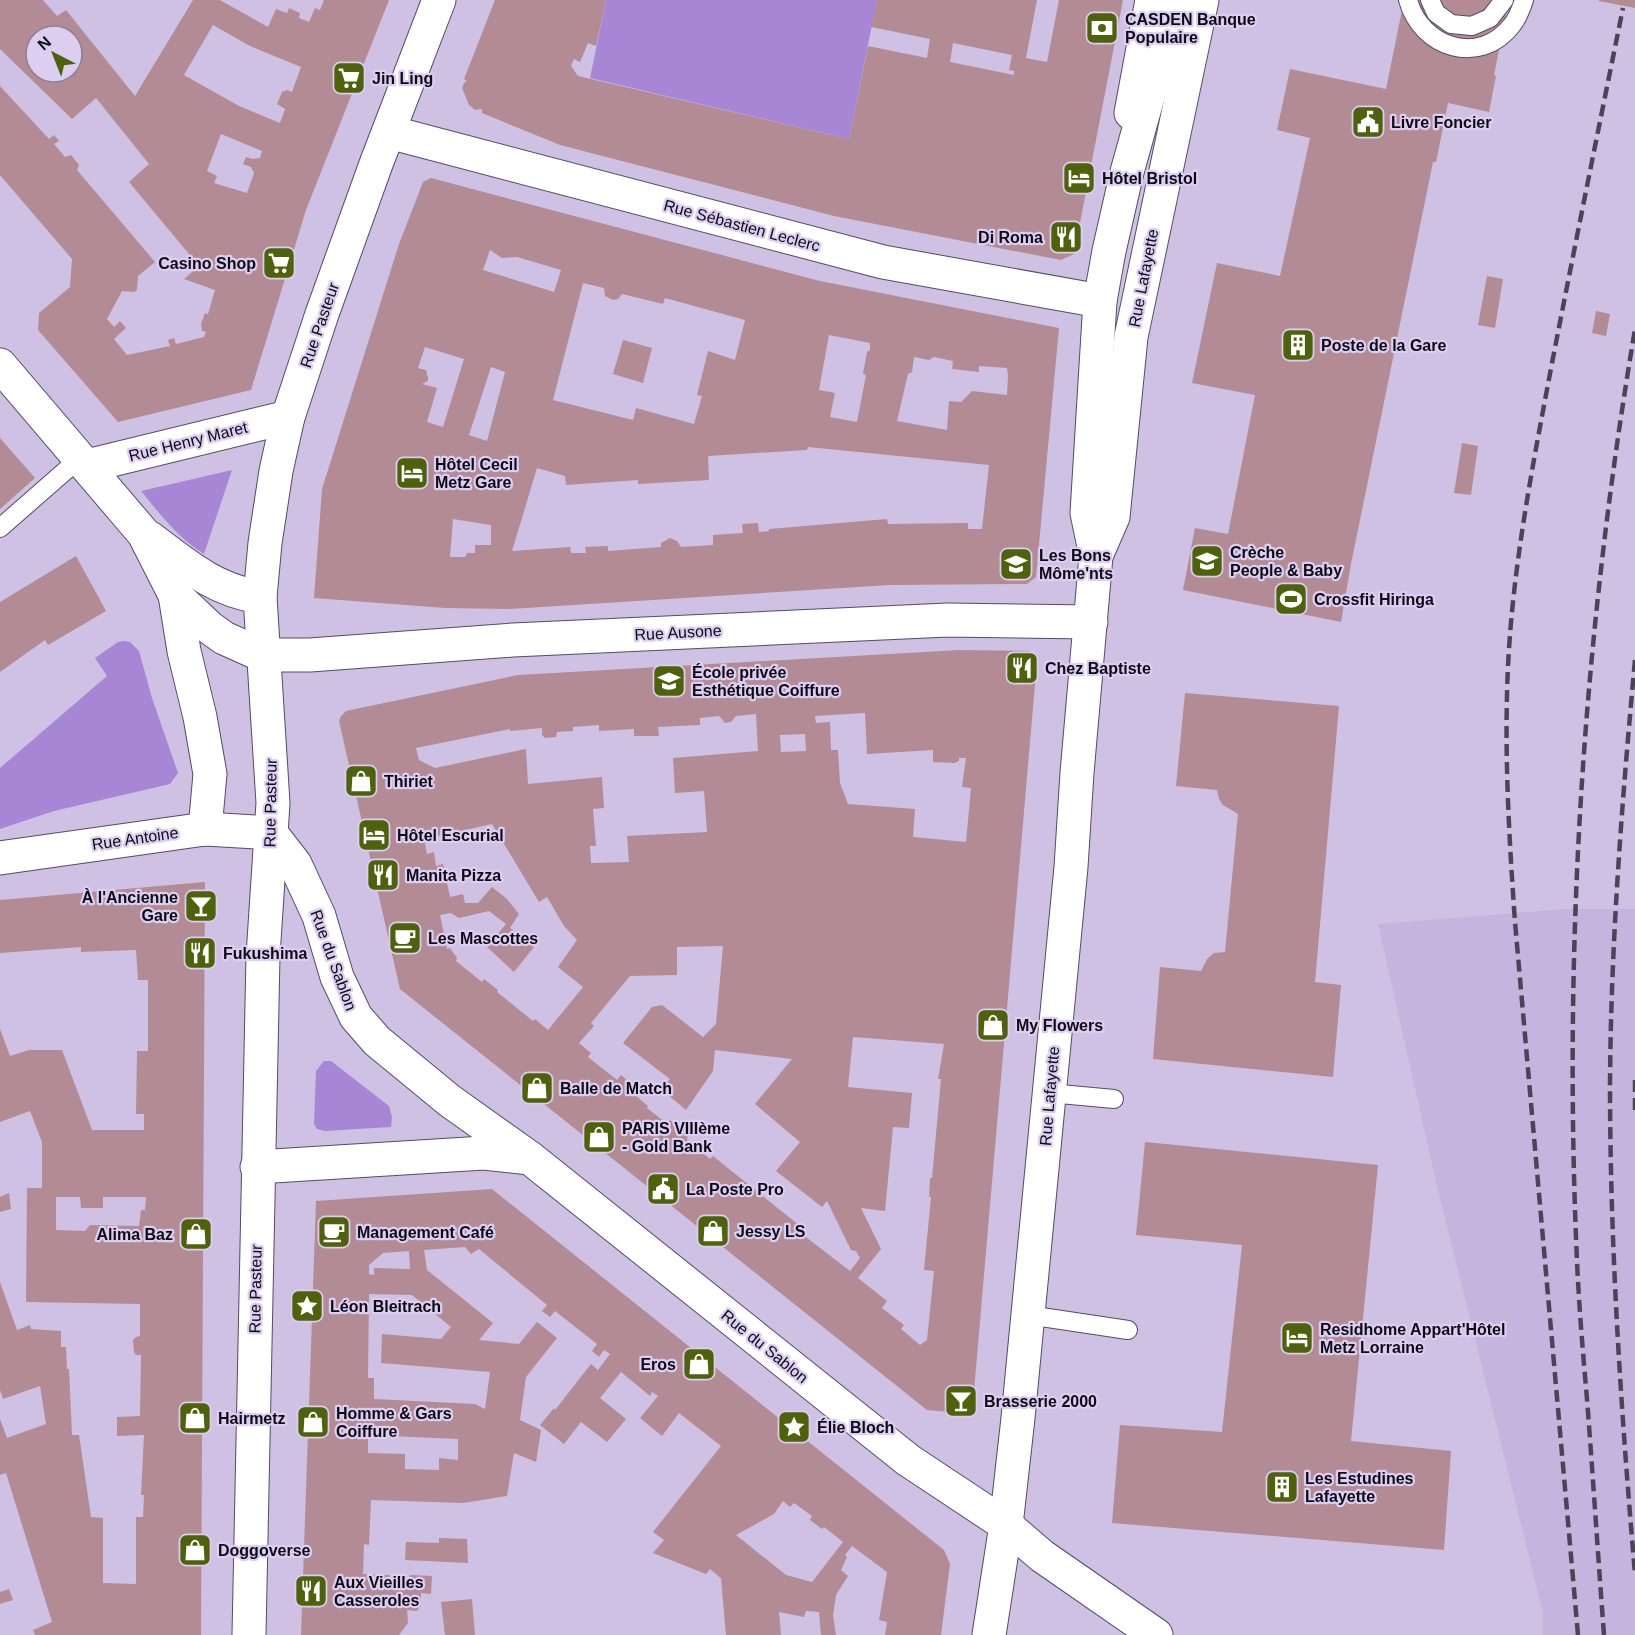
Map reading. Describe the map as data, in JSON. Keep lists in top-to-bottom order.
{
  "streets": {
    "street": [
      "Rue Sébastien Leclerc",
      "Rue Lafayette",
      "Rue Pasteur",
      "Rue Henry Maret",
      "Rue Ausone",
      "Rue Antoine",
      "Rue du Sablon"
    ]
  },
  "crossings": [
    ["Rue Sébastien Leclerc", "Rue Lafayette"],
    ["Rue Sébastien Leclerc", "Rue Pasteur"],
    ["Rue Lafayette", "Rue Ausone"],
    ["Rue Lafayette", "Rue du Sablon"],
    ["Rue Pasteur", "Rue Henry Maret"],
    ["Rue Pasteur", "Rue Ausone"],
    ["Rue Pasteur", "Rue Antoine"],
    ["Rue Pasteur", "Rue du Sablon"],
    ["Rue Antoine", "Rue du Sablon"]
  ],
  "places": {
    "bank": ["CASDEN Banque Populaire"],
    "supermarket": ["Jin Ling", "Casino Shop"],
    "public building": ["Livre Foncier", "La Poste Pro"],
    "hotel": [
      "Hôtel Bristol",
      "Hôtel Cecil Metz Gare",
      "Hôtel Escurial",
      "Residhome Appart'Hôtel Metz Lorraine"
    ],
    "restaurant": [
      "Di Roma",
      "Chez Baptiste",
      "Manita Pizza",
      "Fukushima",
      "Aux Vieilles Casseroles"
    ],
    "building": ["Poste de la Gare", "Les Estudines Lafayette"],
    "school or university": ["Crèche People & Baby", "Les Bons Môme'nts", "École privée Esthétique Coiffure"],
    "sports": ["Crossfit Hiringa"],
    "shop": [
      "Thiriet",
      "My Flowers",
      "Balle de Match",
      "PARIS VIIIème - Gold Bank",
      "Jessy LS",
      "Alima Baz",
      "Eros",
      "Hairmetz",
      "Homme & Gars Coiffure",
      "Doggoverse"
    ],
    "bar": ["À l'Ancienne Gare", "Brasserie 2000"],
    "cafe": ["Les Mascottes", "Management Café"],
    "place": ["Léon Bleitrach", "Élie Bloch"]
  },
  "north": "top left"
}
